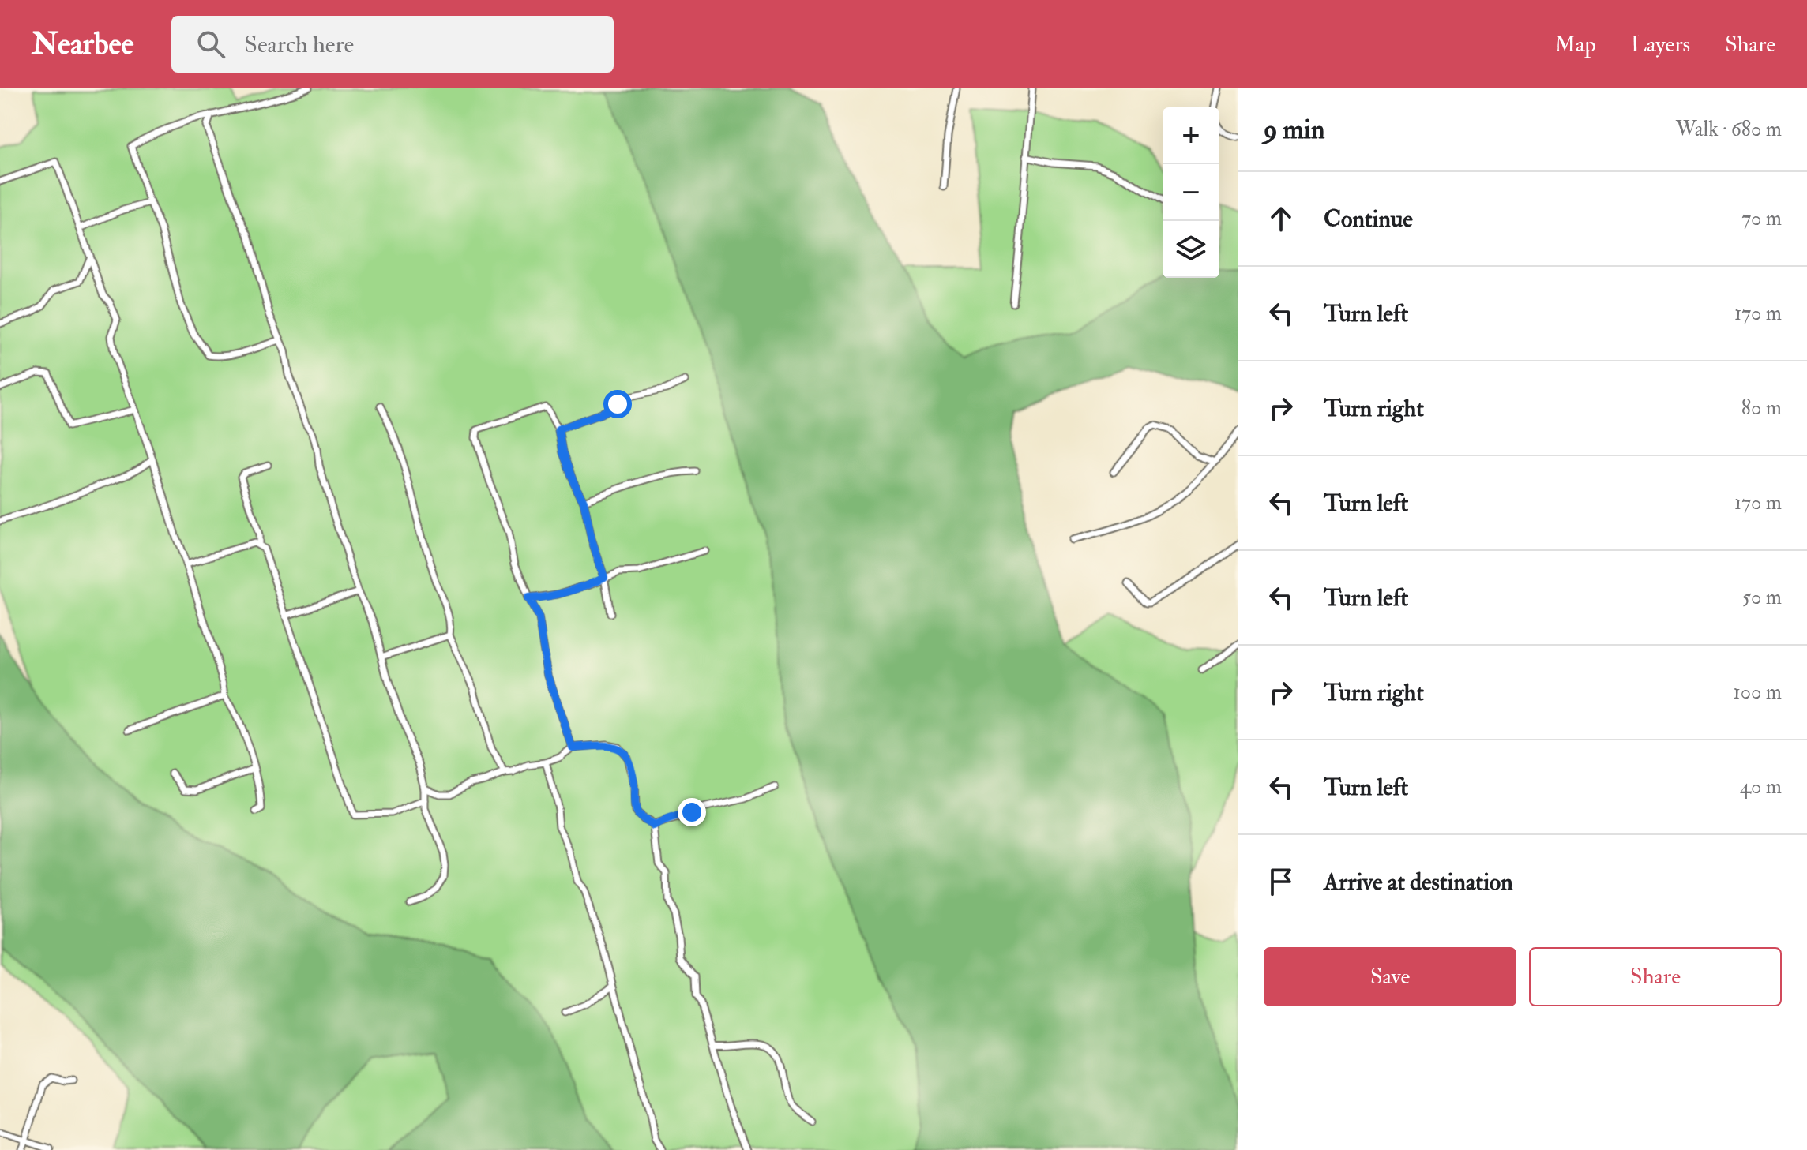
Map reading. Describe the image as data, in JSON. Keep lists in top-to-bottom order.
{
  "page": {
    "header": "Nearbee",
    "search": "Search here",
    "nav": ["Map", "Layers", "Share"],
    "heading": ["9 min", "Walk · 680 m"],
    "map_buttons": ["+", "−"],
    "list": [
      ["Continue", "70 m"],
      ["Turn left", "170 m"],
      ["Turn right", "80 m"],
      ["Turn left", "170 m"],
      ["Turn left", "50 m"],
      ["Turn right", "100 m"],
      ["Turn left", "40 m"],
      "Arrive at destination"
    ],
    "buttons": ["Save", "Share"]
  }
}
